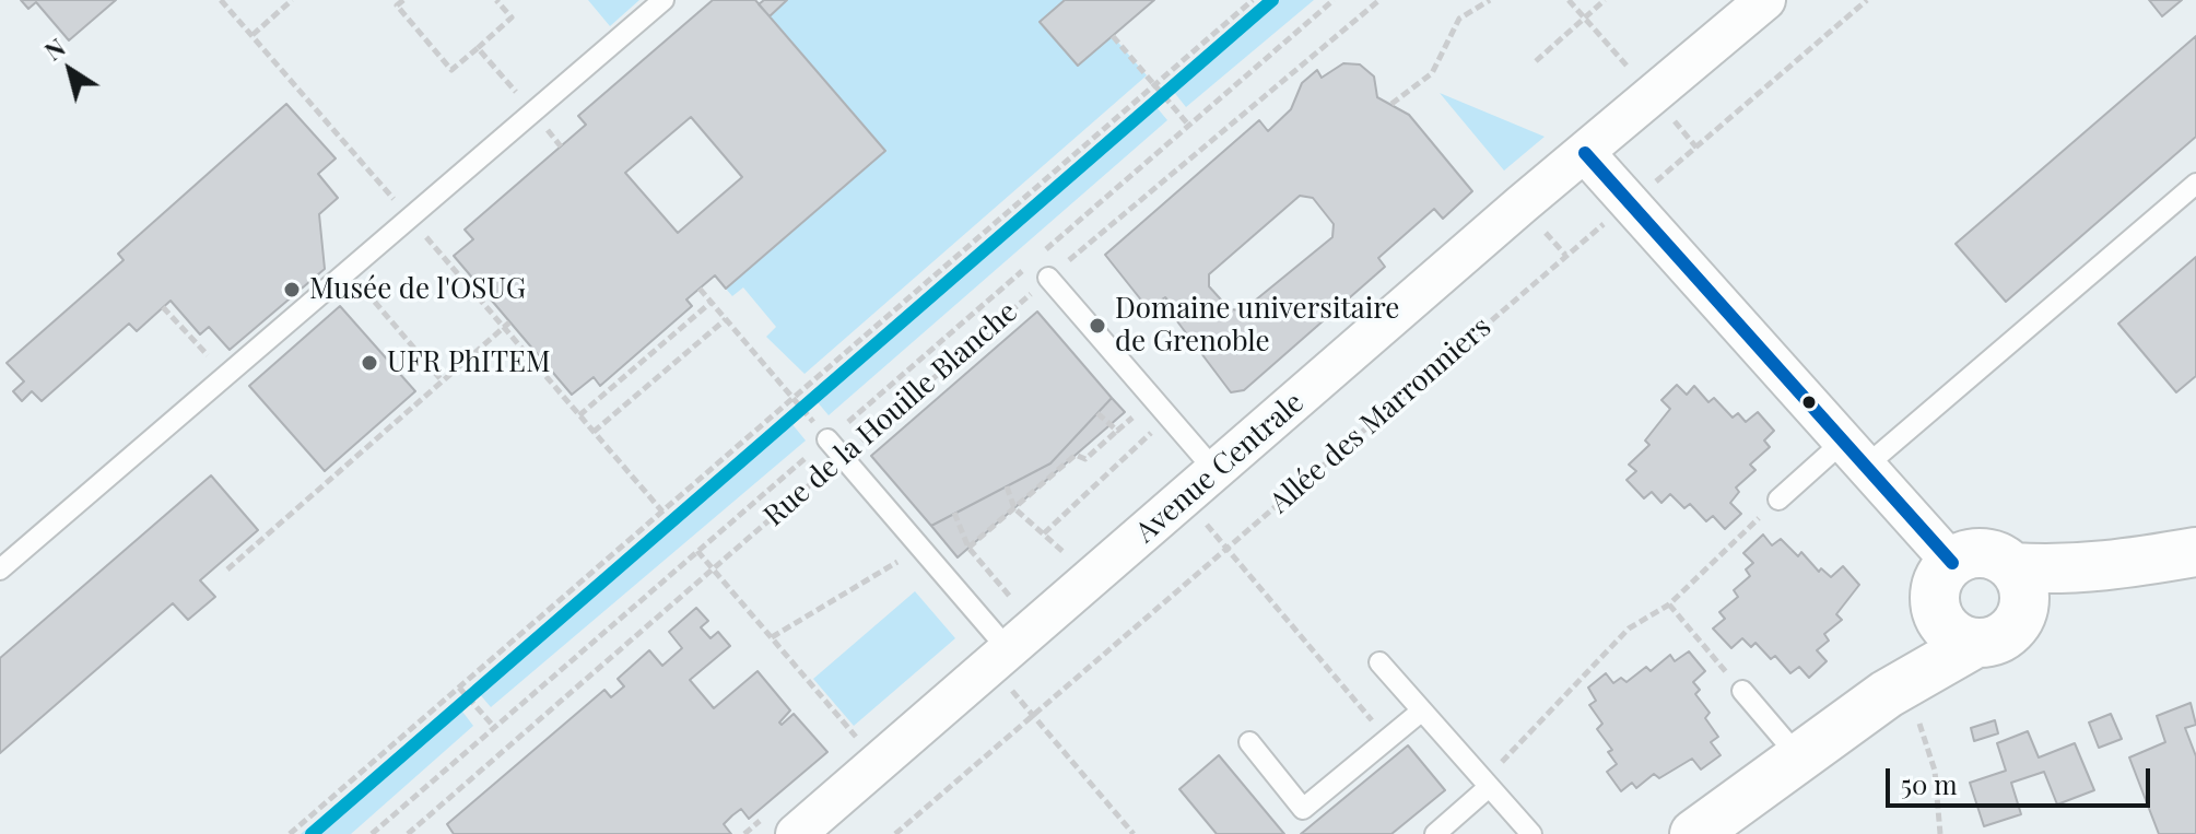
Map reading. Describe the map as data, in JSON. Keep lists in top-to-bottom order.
{
  "streets": {
    "street": ["Avenue Centrale"],
    "path": ["Rue de la Houille Blanche", "Allée des Marronniers"]
  },
  "places": ["Musée de l'OSUG", "Domaine universitaire de Grenoble", "UFR PhITEM"],
  "scale_bar": "50 m",
  "north": "top left"
}
